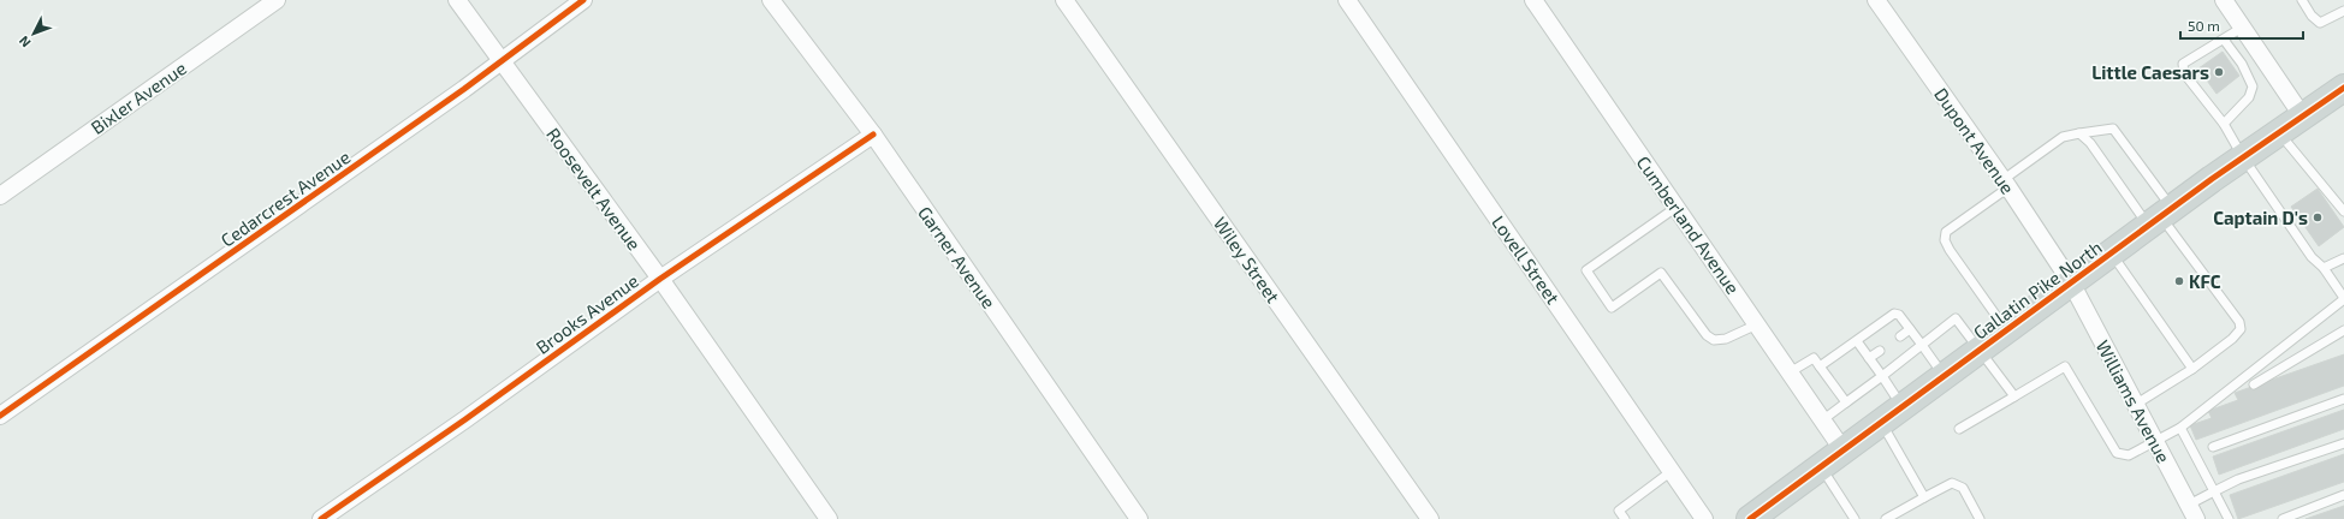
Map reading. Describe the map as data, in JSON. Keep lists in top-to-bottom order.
{
  "streets": {
    "main road": ["Gallatin Pike North"],
    "street": [
      "Bixler Avenue",
      "Dupont Avenue",
      "Roosevelt Avenue",
      "Cedarcrest Avenue",
      "Cumberland Avenue",
      "Garner Avenue",
      "Wiley Street",
      "Lovell Street",
      "Brooks Avenue",
      "Williams Avenue"
    ]
  },
  "crossings": [
    ["Dupont Avenue", "Gallatin Pike North"],
    ["Dupont Avenue", "Williams Avenue"],
    ["Roosevelt Avenue", "Cedarcrest Avenue"],
    ["Roosevelt Avenue", "Brooks Avenue"],
    ["Cumberland Avenue", "Gallatin Pike North"],
    ["Garner Avenue", "Brooks Avenue"],
    ["Gallatin Pike North", "Williams Avenue"]
  ],
  "places": ["Little Caesars", "Captain D's", "KFC"],
  "scale_bar": "50 m",
  "north": "bottom left"
}
